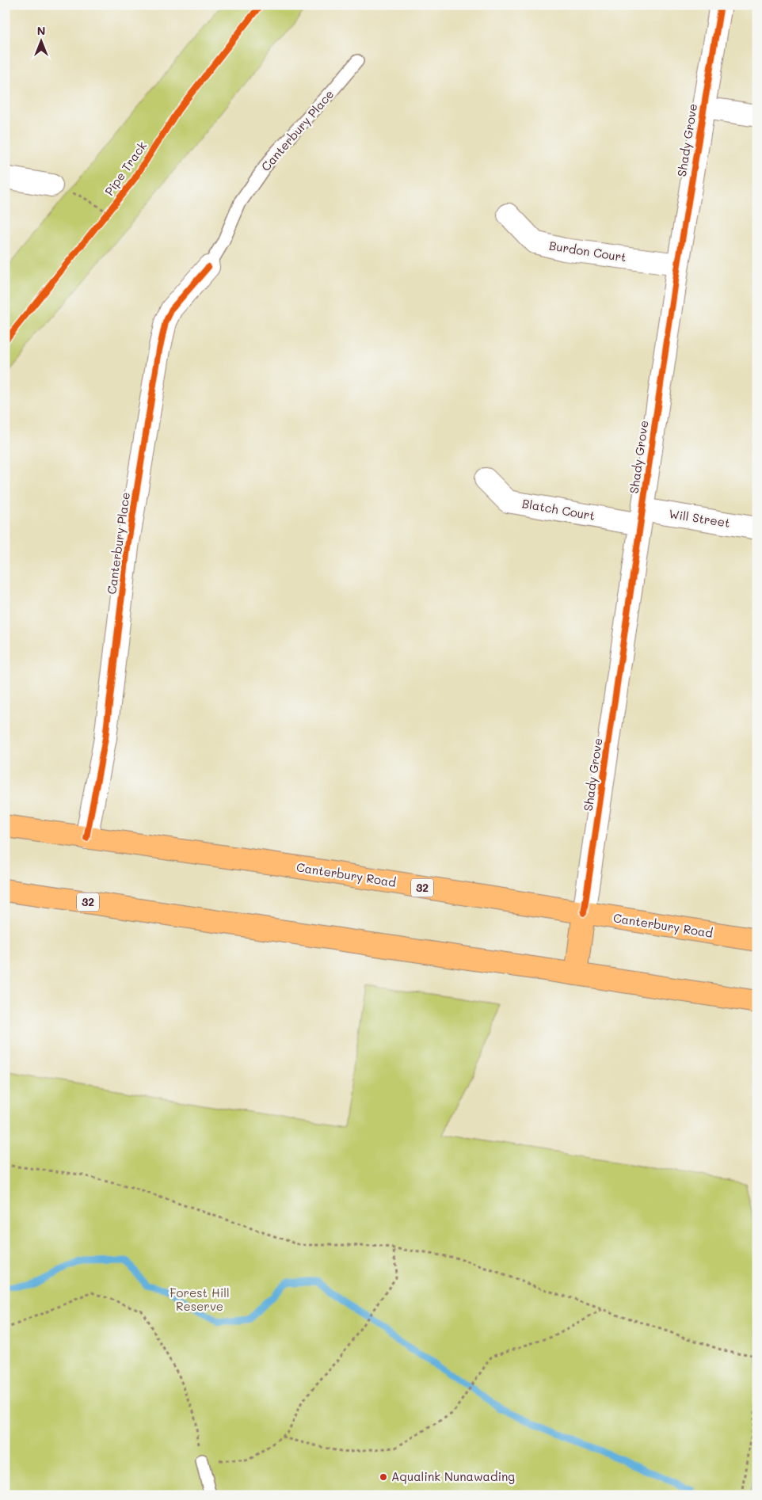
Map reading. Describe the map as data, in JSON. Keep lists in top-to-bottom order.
{
  "streets": {
    "main road": ["Canterbury Road", "32"],
    "street": [
      "Canterbury Place",
      "Shady Grove",
      "Burdon Court",
      "Blatch Court",
      "Will Street"
    ],
    "cycle path": ["Pipe Track"]
  },
  "crossings": [
    ["Canterbury Place", "Canterbury Road"],
    ["Shady Grove", "Burdon Court"],
    ["Shady Grove", "Blatch Court"],
    ["Shady Grove", "Will Street"],
    ["Shady Grove", "Canterbury Road"],
    ["Blatch Court", "Will Street"]
  ],
  "parks": ["Forest Hill Reserve"],
  "places": ["Aqualink Nunawading"],
  "north": "top"
}
